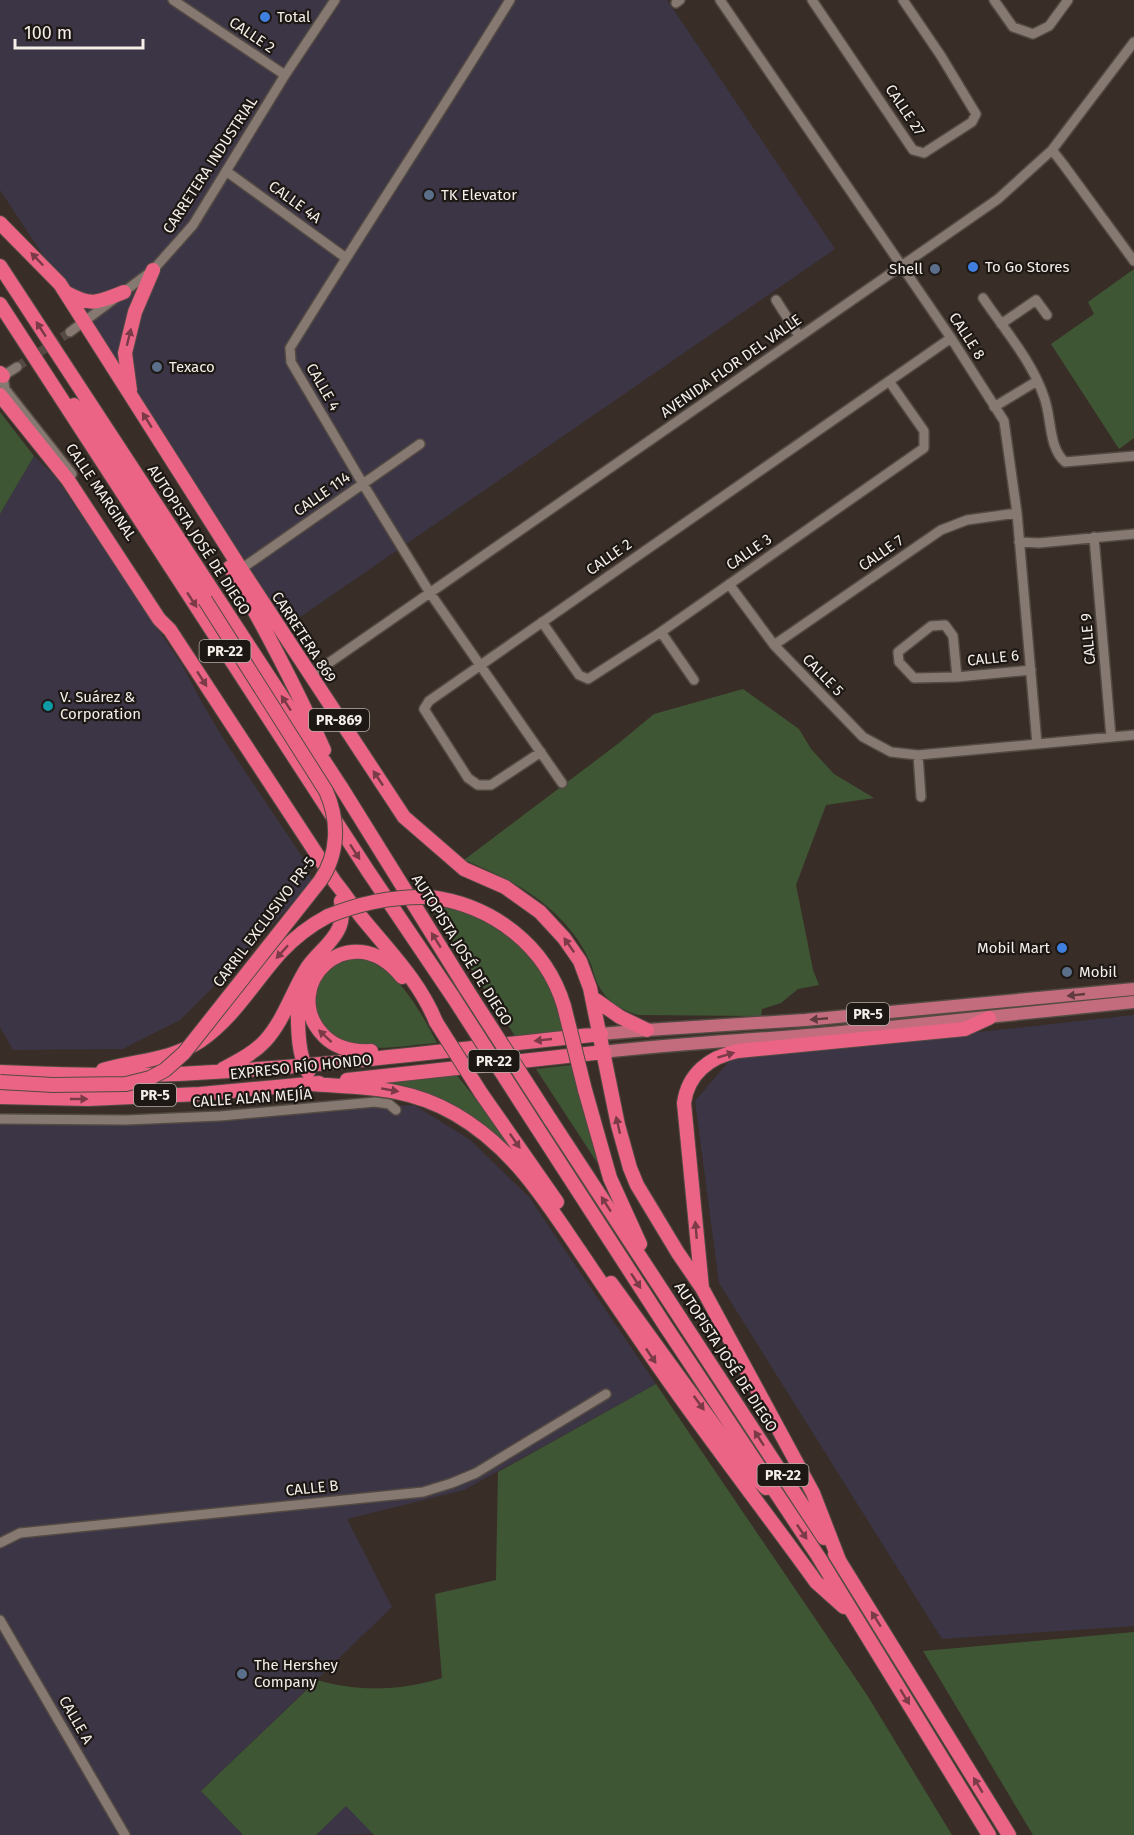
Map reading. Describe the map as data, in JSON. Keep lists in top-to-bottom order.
{
  "streets": {
    "highway": [
      "CALLE MARGINAL",
      "AUTOPISTA JOSÉ DE DIEGO",
      "CARRETERA 869",
      "PR-22",
      "PR-869",
      "CARRIL EXCLUSIVO PR-5",
      "PR-5",
      "EXPRESO RÍO HONDO"
    ],
    "street": [
      "CALLE 2",
      "CALLE 27",
      "CARRETERA INDUSTRIAL",
      "CALLE 4A",
      "CALLE 8",
      "AVENIDA FLOR DEL VALLE",
      "CALLE 4",
      "CALLE 114",
      "CALLE 3",
      "CALLE 7",
      "CALLE 9",
      "CALLE 6",
      "CALLE 5",
      "CALLE ALAN MEJÍA",
      "CALLE B",
      "CALLE A"
    ]
  },
  "crossings": [
    ["CALLE 2", "CARRETERA INDUSTRIAL"],
    ["CALLE 2", "CALLE 8"],
    ["CALLE 2", "CALLE 4"],
    ["CALLE 2", "CALLE 3"],
    ["CARRETERA INDUSTRIAL", "CALLE 4A"],
    ["CARRETERA INDUSTRIAL", "CARRETERA 869"],
    ["CARRETERA INDUSTRIAL", "PR-869"],
    ["CALLE 4A", "CALLE 4"],
    ["CALLE 8", "AVENIDA FLOR DEL VALLE"],
    ["CALLE 8", "CALLE 7"],
    ["CALLE 8", "CALLE 6"],
    ["CALLE 8", "CALLE 5"],
    ["AVENIDA FLOR DEL VALLE", "CALLE 4"],
    ["AVENIDA FLOR DEL VALLE", "CARRETERA 869"],
    ["CALLE 4", "CALLE 114"],
    ["CALLE 114", "CARRETERA 869"],
    ["AUTOPISTA JOSÉ DE DIEGO", "CARRETERA 869"],
    ["CALLE 3", "CALLE 5"],
    ["CALLE 7", "CALLE 5"],
    ["CARRETERA 869", "PR-869"],
    ["CARRETERA 869", "PR-5"],
    ["CARRETERA 869", "EXPRESO RÍO HONDO"],
    ["CALLE 9", "CALLE 5"],
    ["PR-5", "EXPRESO RÍO HONDO"]
  ],
  "places": [
    "Total",
    "TK Elevator",
    "To Go Stores",
    "Shell",
    "Texaco",
    "V. Suárez & Corporation",
    "Mobil Mart",
    "Mobil",
    "The Hershey Company"
  ],
  "scale_bar": "100 m"
}
